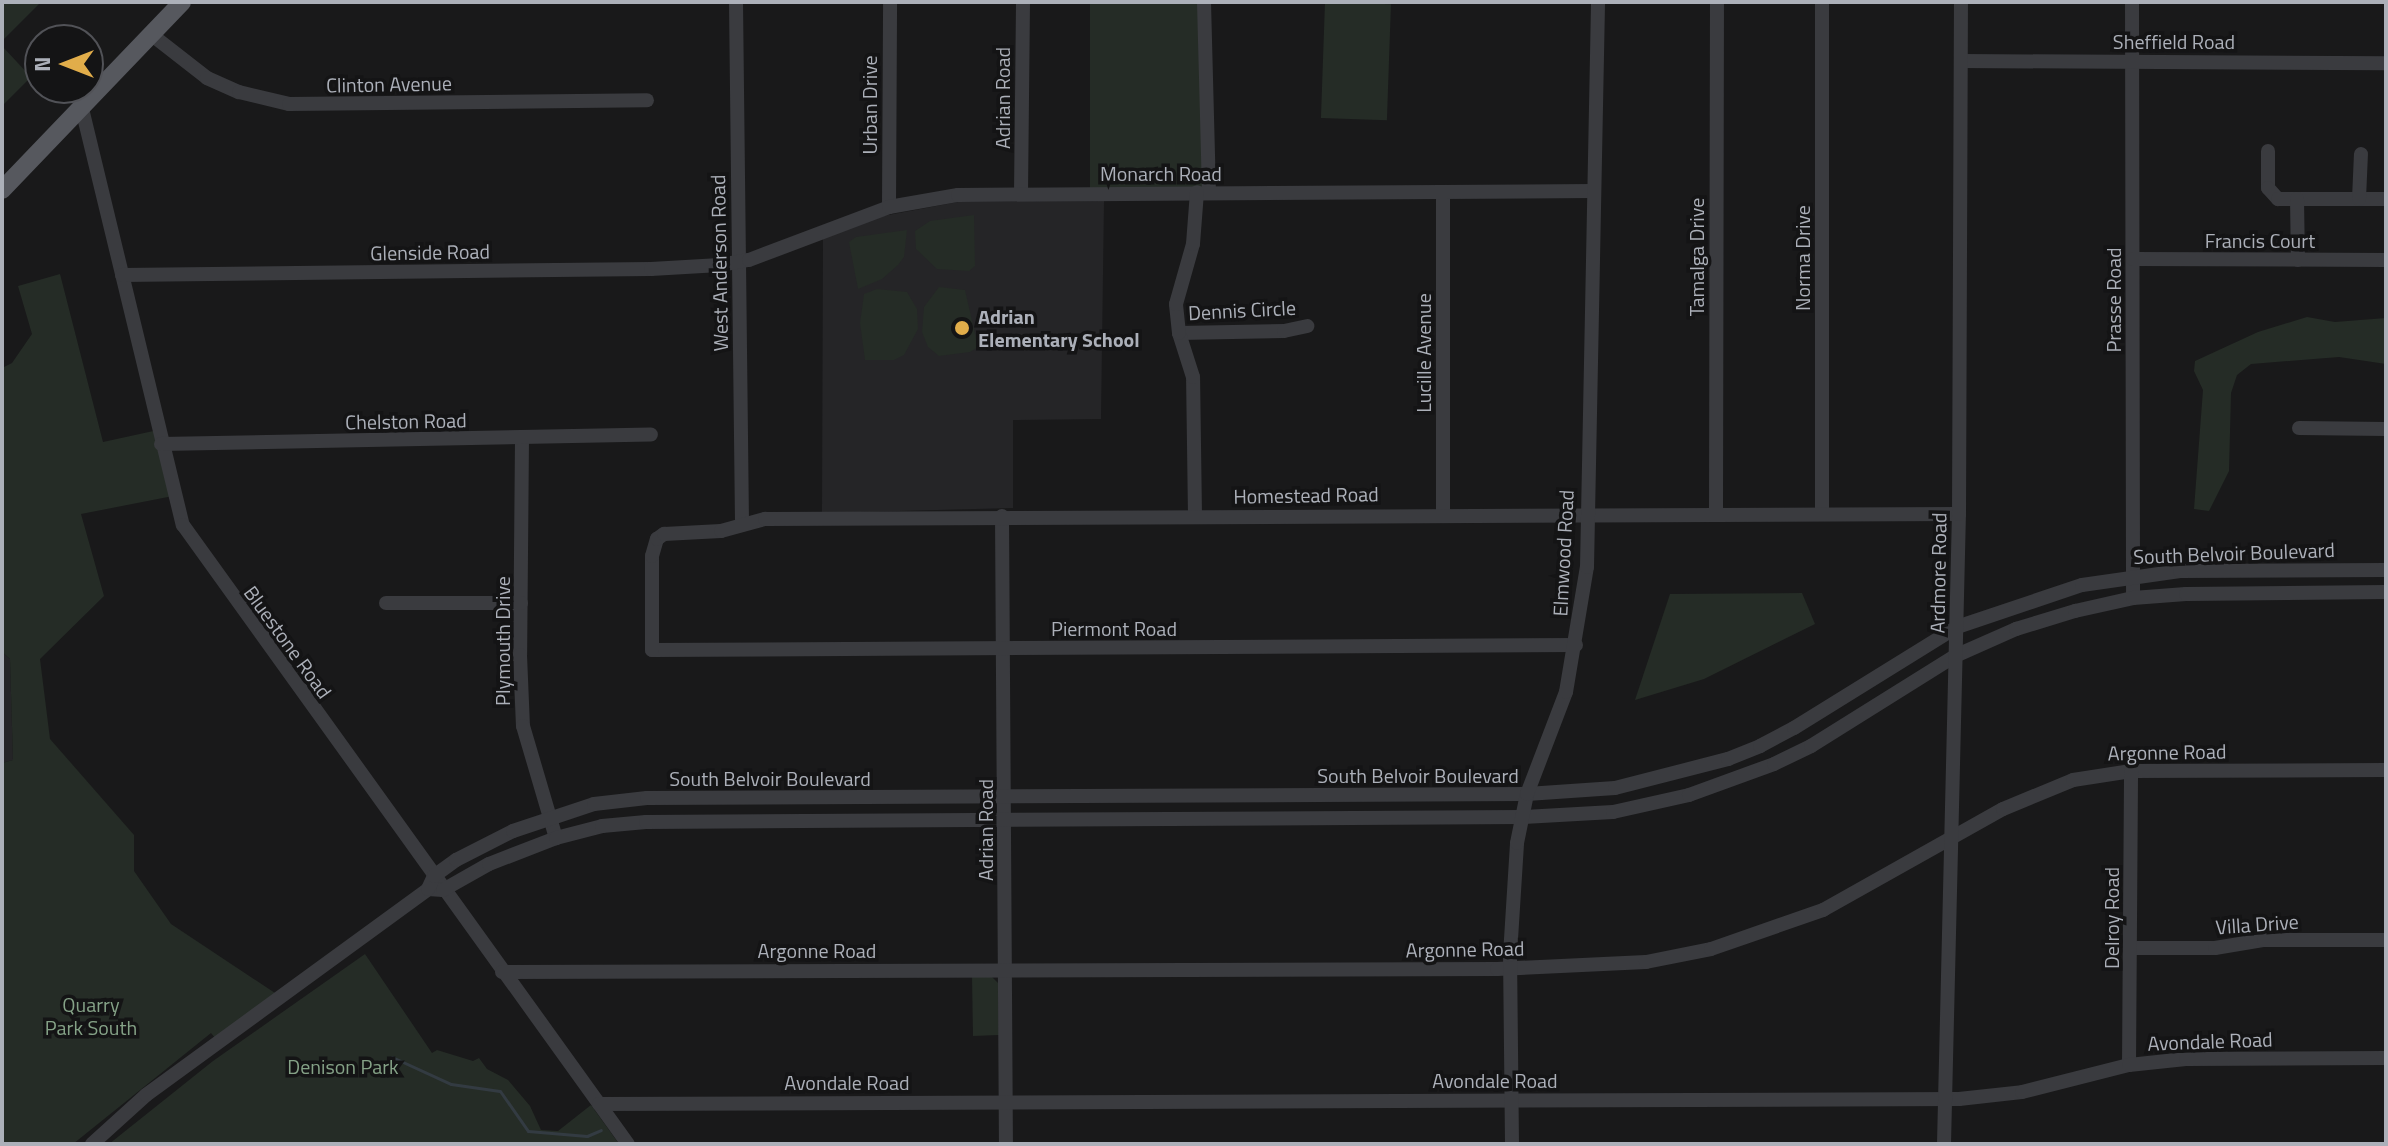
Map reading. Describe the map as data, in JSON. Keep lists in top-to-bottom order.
{
  "streets": {
    "street": [
      "Sheffield Road",
      "Clinton Avenue",
      "Adrian Road",
      "Urban Drive",
      "Monarch Road",
      "Francis Court",
      "Glenside Road",
      "Tamalga Drive",
      "Norma Drive",
      "West Anderson Road",
      "Prasse Road",
      "Dennis Circle",
      "Lucille Avenue",
      "Chelston Road",
      "Homestead Road",
      "Elmwood Road",
      "South Belvoir Boulevard",
      "Ardmore Road",
      "Piermont Road",
      "Plymouth Drive",
      "Bluestone Road",
      "Argonne Road",
      "Delroy Road",
      "Villa Drive",
      "Avondale Road"
    ]
  },
  "crossings": [
    ["Sheffield Road", "Prasse Road"],
    ["Sheffield Road", "Ardmore Road"],
    ["Adrian Road", "Monarch Road"],
    ["Adrian Road", "Homestead Road"],
    ["Adrian Road", "South Belvoir Boulevard"],
    ["Adrian Road", "Piermont Road"],
    ["Adrian Road", "Argonne Road"],
    ["Adrian Road", "Avondale Road"],
    ["Urban Drive", "Monarch Road"],
    ["Monarch Road", "Glenside Road"],
    ["Monarch Road", "West Anderson Road"],
    ["Monarch Road", "Lucille Avenue"],
    ["Monarch Road", "Elmwood Road"],
    ["Francis Court", "Prasse Road"],
    ["Glenside Road", "West Anderson Road"],
    ["Glenside Road", "Bluestone Road"],
    ["Tamalga Drive", "Homestead Road"],
    ["Norma Drive", "Homestead Road"],
    ["West Anderson Road", "Homestead Road"],
    ["Prasse Road", "South Belvoir Boulevard"],
    ["Lucille Avenue", "Homestead Road"],
    ["Chelston Road", "Plymouth Drive"],
    ["Chelston Road", "Bluestone Road"],
    ["Homestead Road", "Elmwood Road"],
    ["Homestead Road", "Ardmore Road"],
    ["Homestead Road", "Piermont Road"],
    ["Elmwood Road", "South Belvoir Boulevard"],
    ["Elmwood Road", "Piermont Road"],
    ["Elmwood Road", "Argonne Road"],
    ["Elmwood Road", "Avondale Road"],
    ["South Belvoir Boulevard", "Ardmore Road"],
    ["South Belvoir Boulevard", "Plymouth Drive"],
    ["South Belvoir Boulevard", "Bluestone Road"],
    ["Ardmore Road", "Argonne Road"],
    ["Ardmore Road", "Avondale Road"],
    ["Bluestone Road", "Argonne Road"],
    ["Bluestone Road", "Avondale Road"],
    ["Argonne Road", "Delroy Road"],
    ["Delroy Road", "Villa Drive"],
    ["Delroy Road", "Avondale Road"]
  ],
  "parks": ["Quarry Park South", "Denison Park"],
  "places": ["Adrian Elementary School"],
  "north": "left"
}
